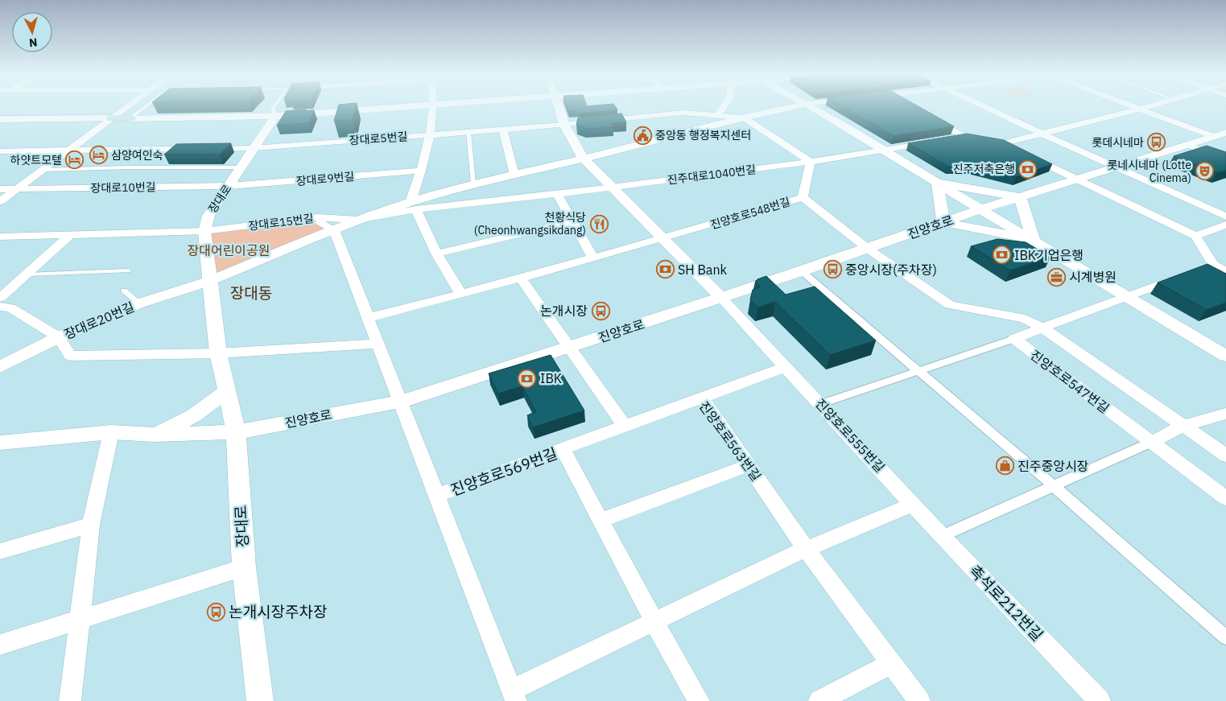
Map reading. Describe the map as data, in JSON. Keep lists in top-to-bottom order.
{
  "streets": {
    "street": [
      "장대로5번길",
      "진주대로1040번길",
      "장대로9번길",
      "장대로10번길",
      "장대로",
      "진양호로548번길",
      "장대로15번길",
      "진양호로",
      "장대로20번길",
      "진양호로547번길",
      "진양호로555번길",
      "진양호로563번길",
      "진양호로569번길",
      "촉석로212번길"
    ]
  },
  "crossings": [
    ["장대로5번길", "장대로"],
    ["장대로5번길", "장대로15번길"],
    ["진주대로1040번길", "장대로15번길"],
    ["장대로9번길", "장대로10번길"],
    ["장대로9번길", "장대로"],
    ["장대로10번길", "장대로"],
    ["장대로", "장대로15번길"],
    ["장대로", "진양호로"],
    ["장대로", "장대로20번길"],
    ["진양호로548번길", "진양호로"],
    ["진양호로548번길", "진양호로547번길"],
    ["진양호로548번길", "진양호로569번길"],
    ["장대로15번길", "진양호로569번길"],
    ["진양호로", "진양호로547번길"],
    ["진양호로", "진양호로555번길"],
    ["진양호로", "진양호로569번길"],
    ["진양호로555번길", "촉석로212번길"],
    ["진양호로563번길", "진양호로569번길"]
  ],
  "districts": ["장대동"],
  "parks": ["장대어린이공원"],
  "places": {
    "public building": ["중앙동 행정복지센터"],
    "bus stop": [
      "롯데시네마",
      "중앙시장(주차장)",
      "논개시장",
      "논개시장주차장"
    ],
    "hotel": ["삼양여인숙", "하얏트모텔"],
    "bank": [
      "진주저축은행",
      "IBK기업은행",
      "SH Bank",
      "IBK"
    ],
    "theatre": ["롯네시네마 (Lotte Cinema)"],
    "restaurant": ["천황식당 (Cheonhwangsikdang)"],
    "office": ["시계병원"],
    "shop": ["진주중앙시장"]
  },
  "north": "bottom"
}
